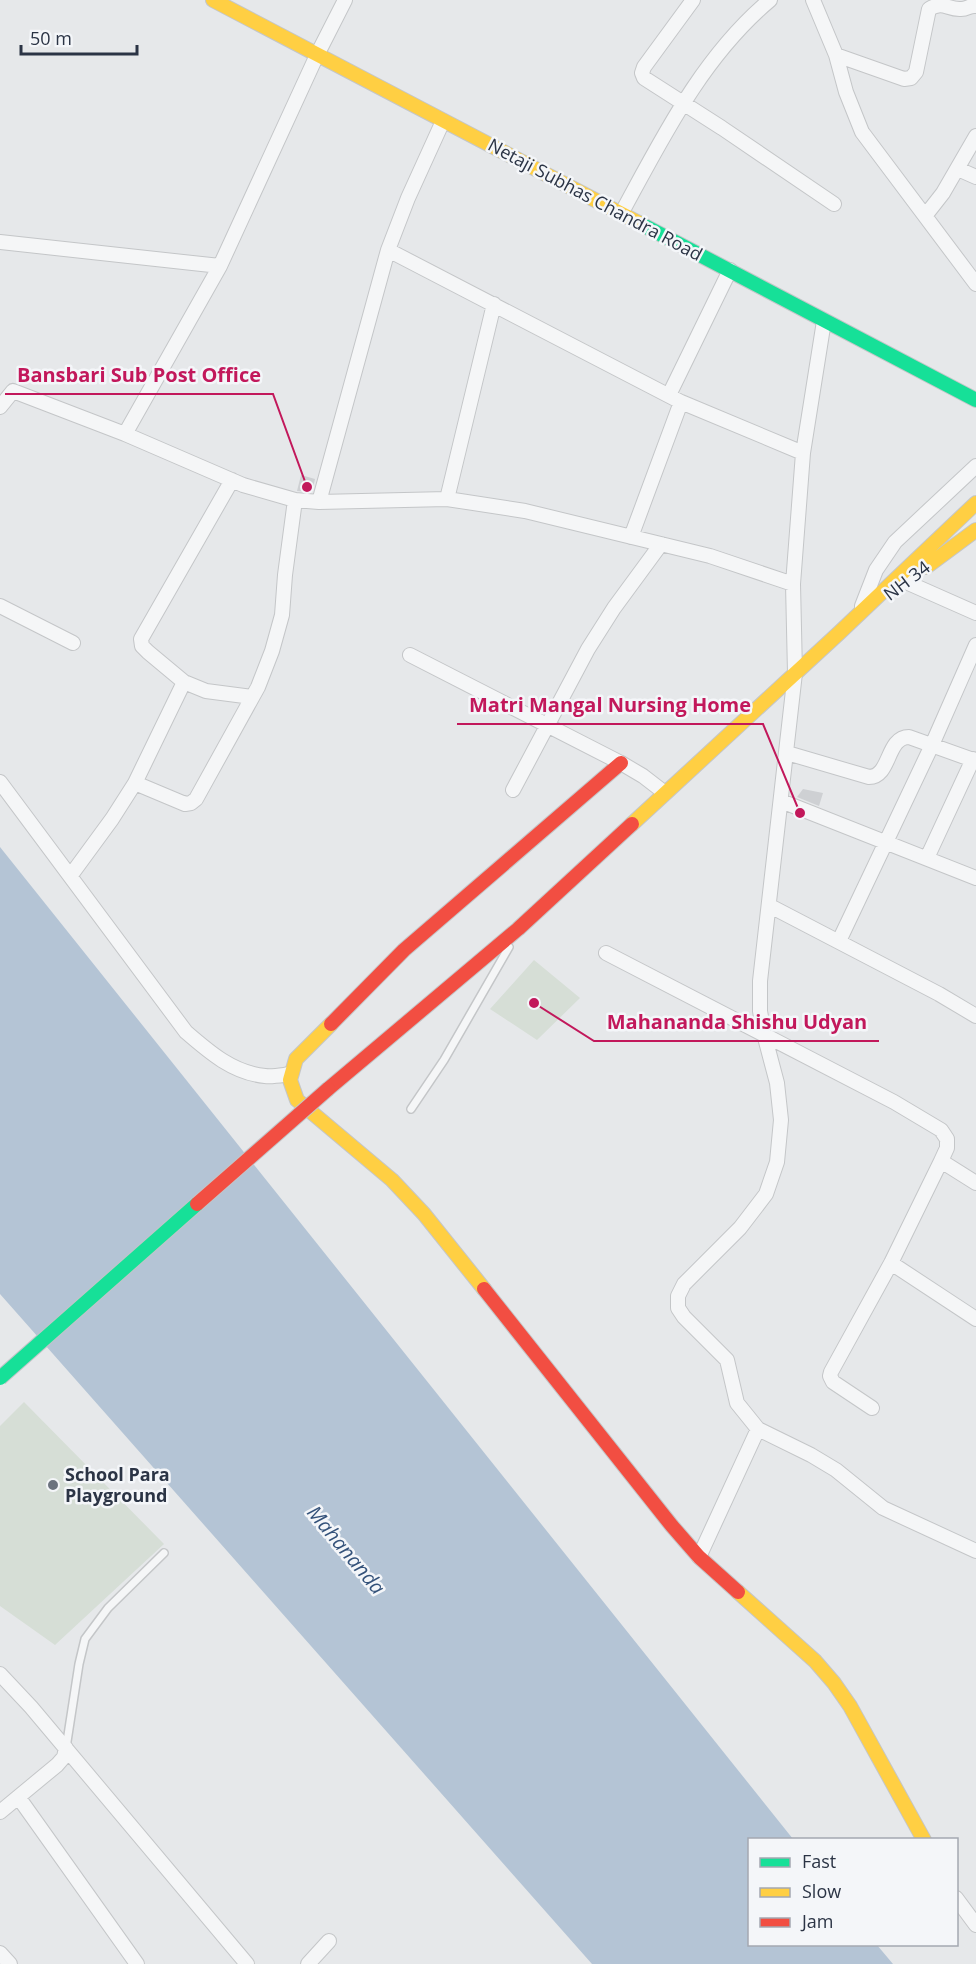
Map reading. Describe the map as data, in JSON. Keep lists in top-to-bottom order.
{
  "streets": {
    "main road": ["Netaji Subhas Chandra Road", "NH 34"]
  },
  "water": ["Mahananda"],
  "places": [
    "Bansbari Sub Post Office",
    "Matri Mangal Nursing Home",
    "Mahananda Shishu Udyan",
    "School Para Playground"
  ],
  "legend": ["Fast", "Slow", "Jam"],
  "scale_bar": "50 m"
}
